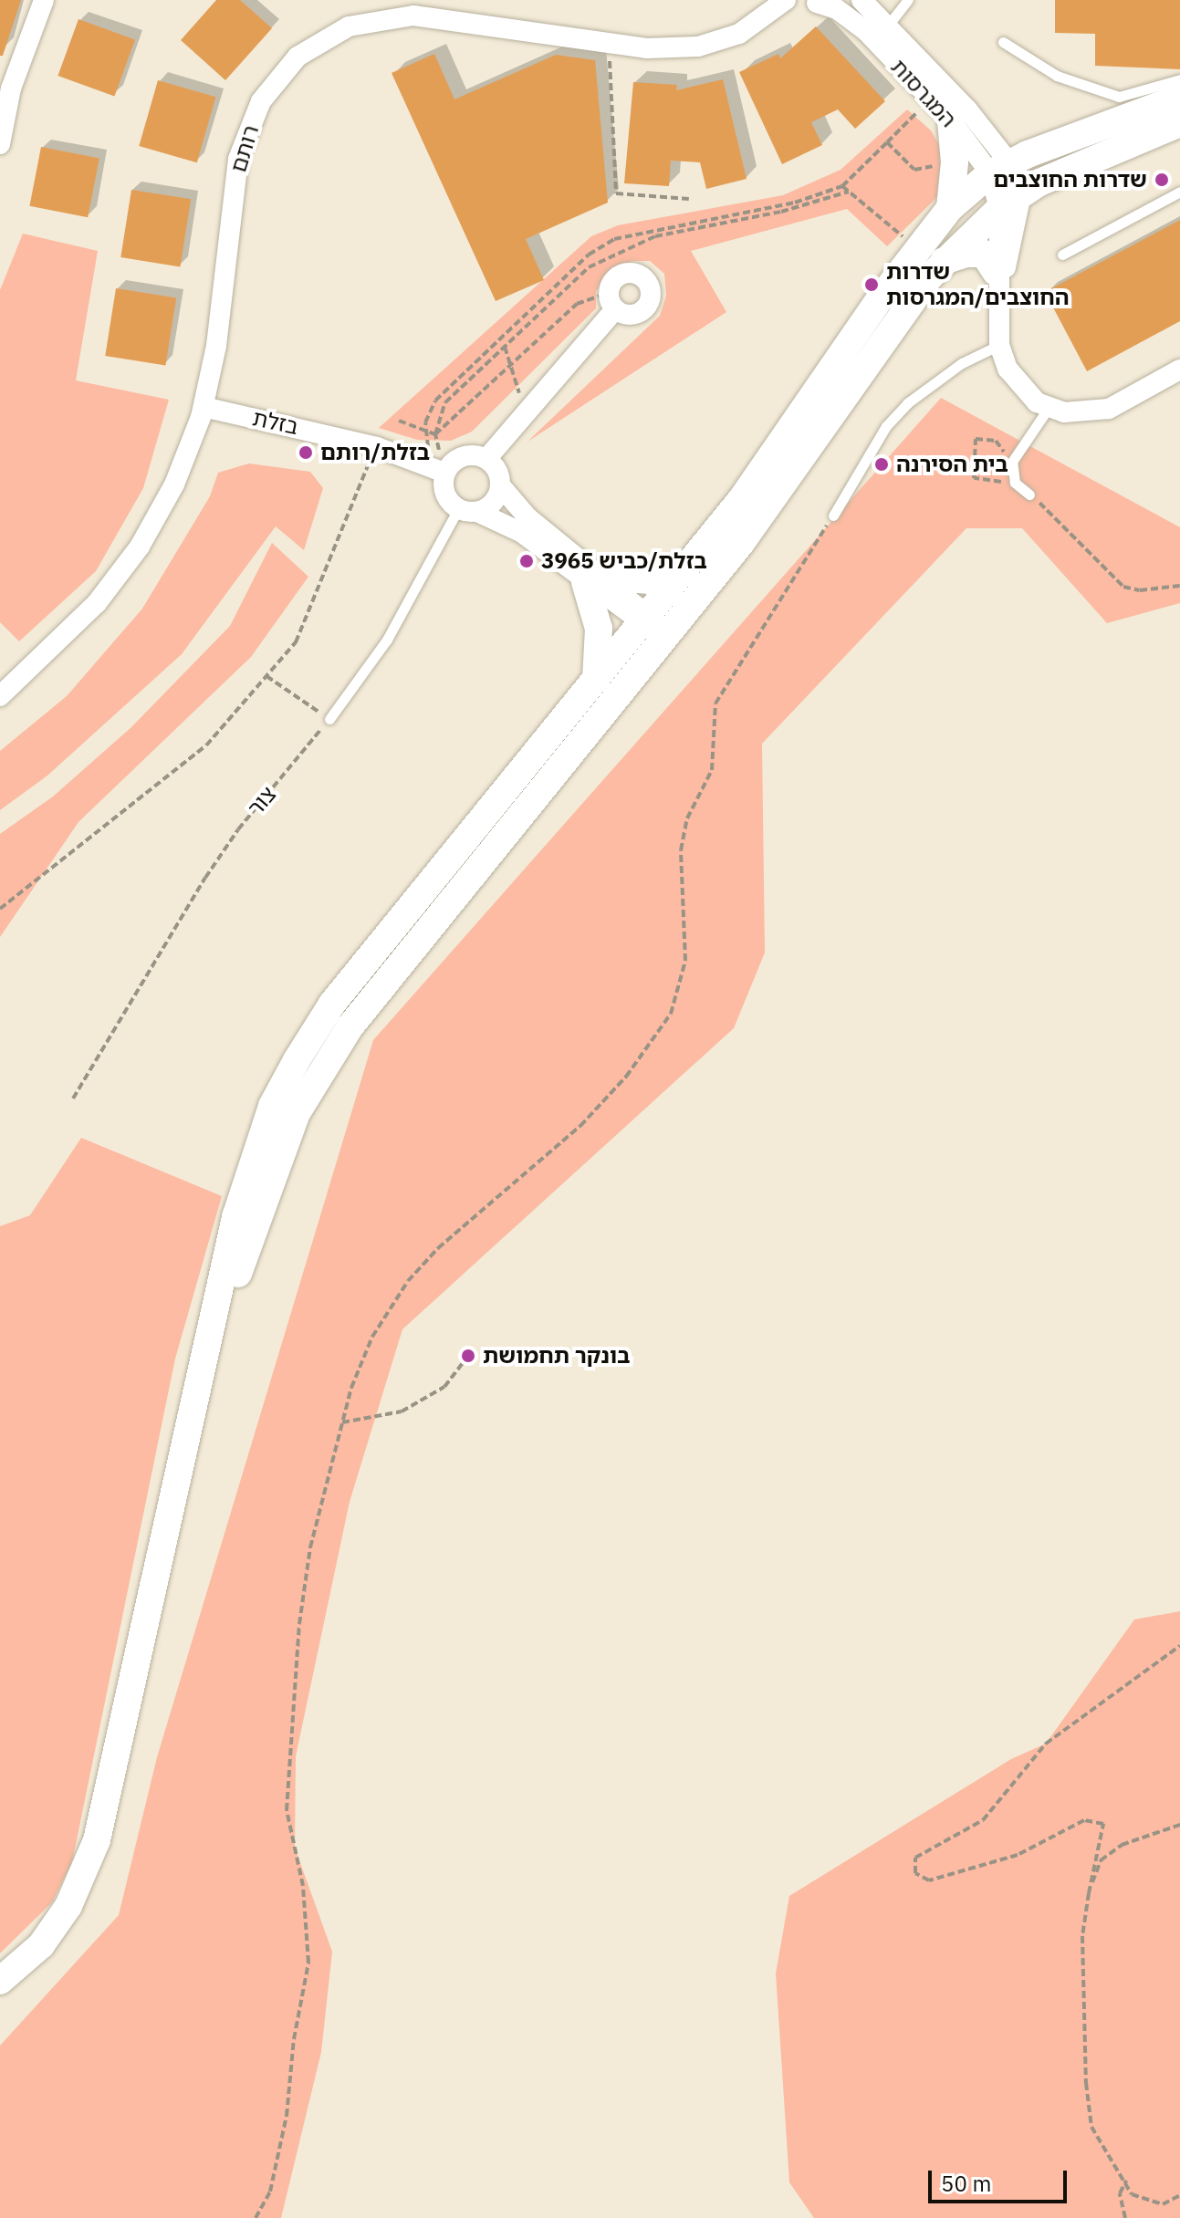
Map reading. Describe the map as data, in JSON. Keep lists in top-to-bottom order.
{
  "streets": {
    "street": ["המגרסות", "רותם", "בזלת"],
    "path": ["צור"]
  },
  "crossings": [
    ["רותם", "בזלת"]
  ],
  "places": [
    "שדרות החוצבים",
    "שדרות החוצבים/המגרסות",
    "בזלת/רותם",
    "בית הסירנה",
    "בזלת/כביש 3965",
    "בונקר תחמושת"
  ],
  "scale_bar": "50 m"
}
